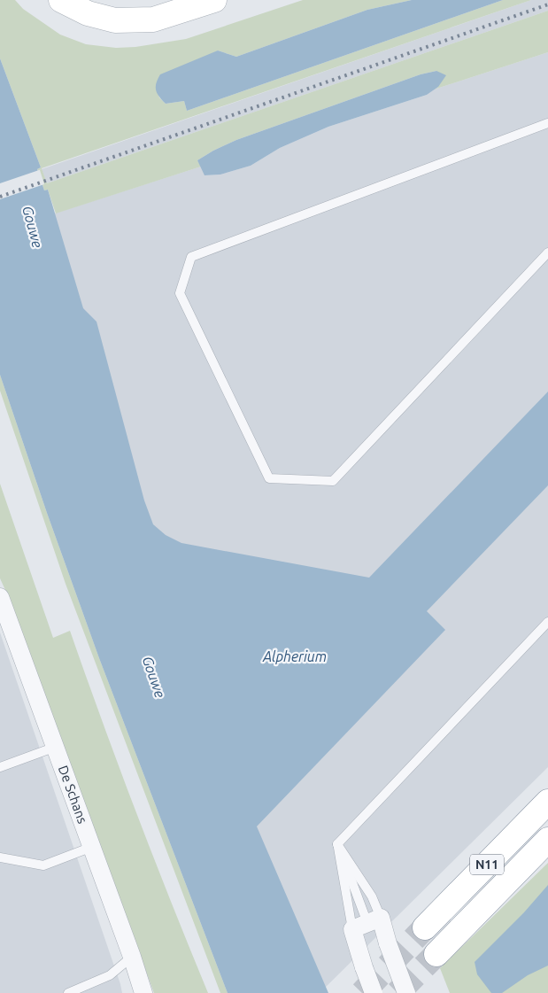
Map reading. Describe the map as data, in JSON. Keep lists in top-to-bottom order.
{
  "streets": {
    "main road": ["N11"],
    "street": ["De Schans"]
  },
  "water": ["Gouwe", "Alpherium"]
}
